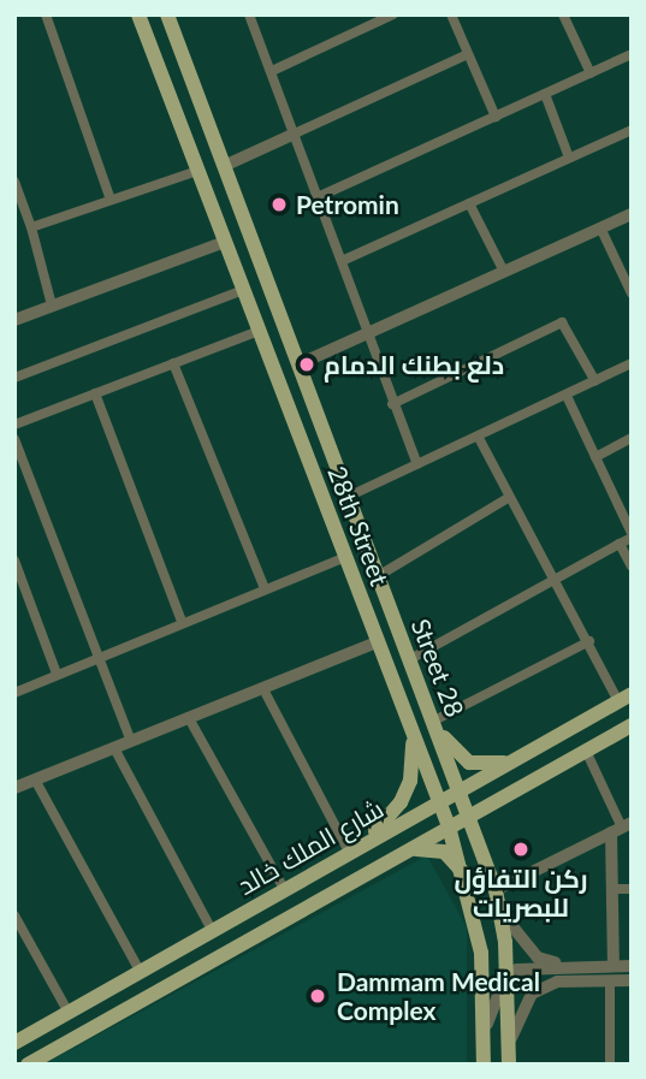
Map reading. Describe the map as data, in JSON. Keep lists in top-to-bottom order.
{
  "streets": {
    "main road": ["28th Street", "Street 28", "شارع الملك خالد"]
  },
  "crossings": [
    ["28th Street", "شارع الملك خالد"],
    ["Street 28", "شارع الملك خالد"]
  ],
  "places": [
    "Petromin",
    "دلع بطنك الدمام",
    "ركن التفاؤل للبصريات",
    "Dammam Medical Complex"
  ]
}
